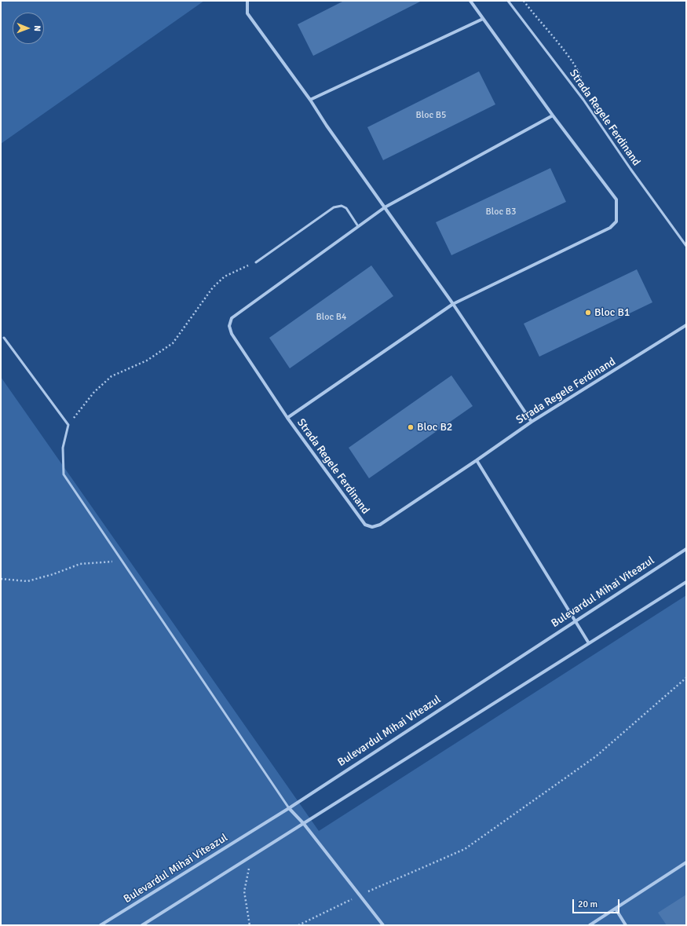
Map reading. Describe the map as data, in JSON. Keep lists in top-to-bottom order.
{
  "streets": {
    "street": ["Strada Regele Ferdinand", "Bulevardul Mihai Viteazul"]
  },
  "places": ["Bloc B1", "Bloc B2"],
  "house_numbers": ["Bloc B5", "Bloc B3", "Bloc B4"],
  "scale_bar": "20 m",
  "north": "right"
}
